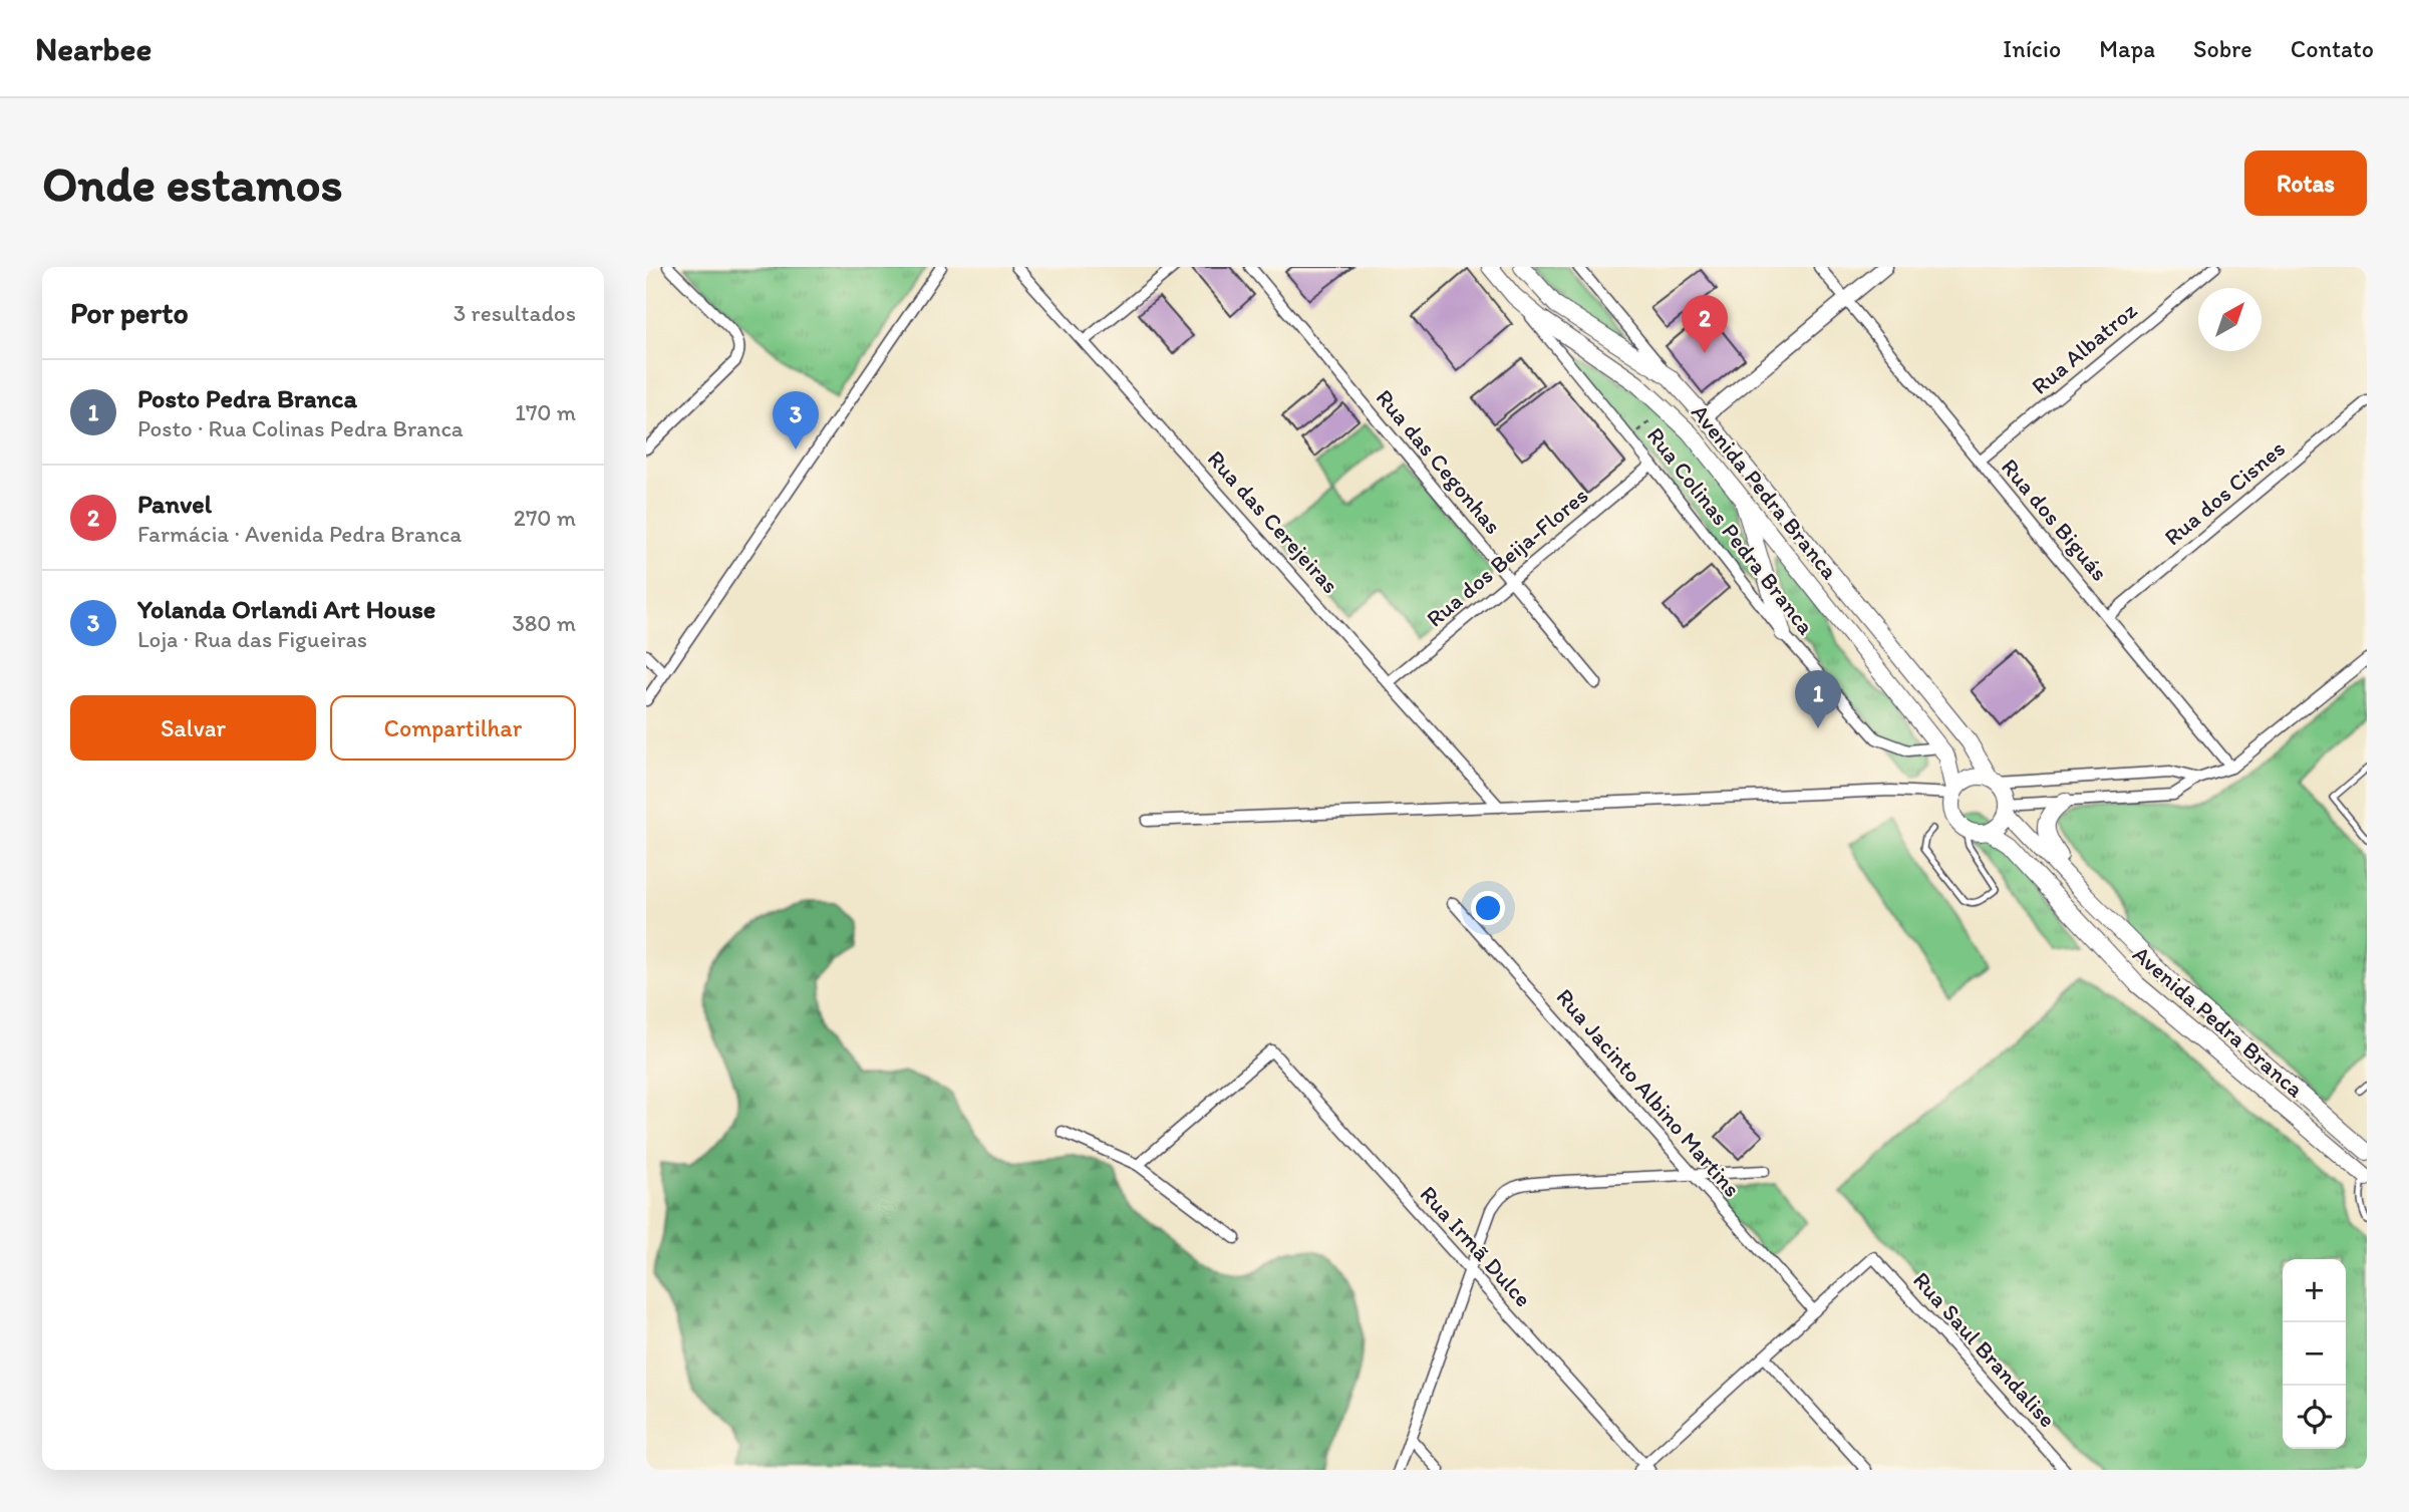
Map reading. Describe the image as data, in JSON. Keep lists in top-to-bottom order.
{
  "streets": {
    "main road": ["Avenida Pedra Branca"],
    "street": [
      "Rua Albatroz",
      "Rua das Cegonhas",
      "Rua dos Cisnes",
      "Rua dos Biguás",
      "Rua das Cerejeiras",
      "Rua Colinas Pedra Branca",
      "Rua dos Beija-Flores",
      "Rua Jacinto Albino Martins",
      "Rua Irmã Dulce",
      "Rua Saul Brandalise"
    ]
  },
  "crossings": [
    ["Rua Albatroz", "Rua dos Biguás"],
    ["Rua das Cegonhas", "Rua dos Beija-Flores"],
    ["Avenida Pedra Branca", "Rua Colinas Pedra Branca"],
    ["Rua dos Cisnes", "Rua dos Biguás"],
    ["Rua das Cerejeiras", "Rua dos Beija-Flores"],
    ["Rua Colinas Pedra Branca", "Rua dos Beija-Flores"],
    ["Rua Jacinto Albino Martins", "Rua Saul Brandalise"]
  ],
  "north": "top right",
  "page": {
    "header": "Nearbee",
    "nav": [
      "Início",
      "Mapa",
      "Sobre",
      "Contato"
    ],
    "buttons": [
      "Rotas",
      ["Salvar", "Compartilhar"]
    ],
    "title": "Onde estamos",
    "heading": ["Por perto", "3 resultados"],
    "pins": ["2", "3", "1"],
    "list": [
      {
        "mark": "1",
        "name": "Posto Pedra Branca",
        "note": "Posto · Rua Colinas Pedra Branca",
        "value": "170 m"
      },
      {
        "mark": "2",
        "name": "Panvel",
        "note": "Farmácia · Avenida Pedra Branca",
        "value": "270 m"
      },
      {
        "mark": "3",
        "name": "Yolanda Orlandi Art House",
        "note": "Loja · Rua das Figueiras",
        "value": "380 m"
      }
    ],
    "map_buttons": ["+", "−"]
  }
}
